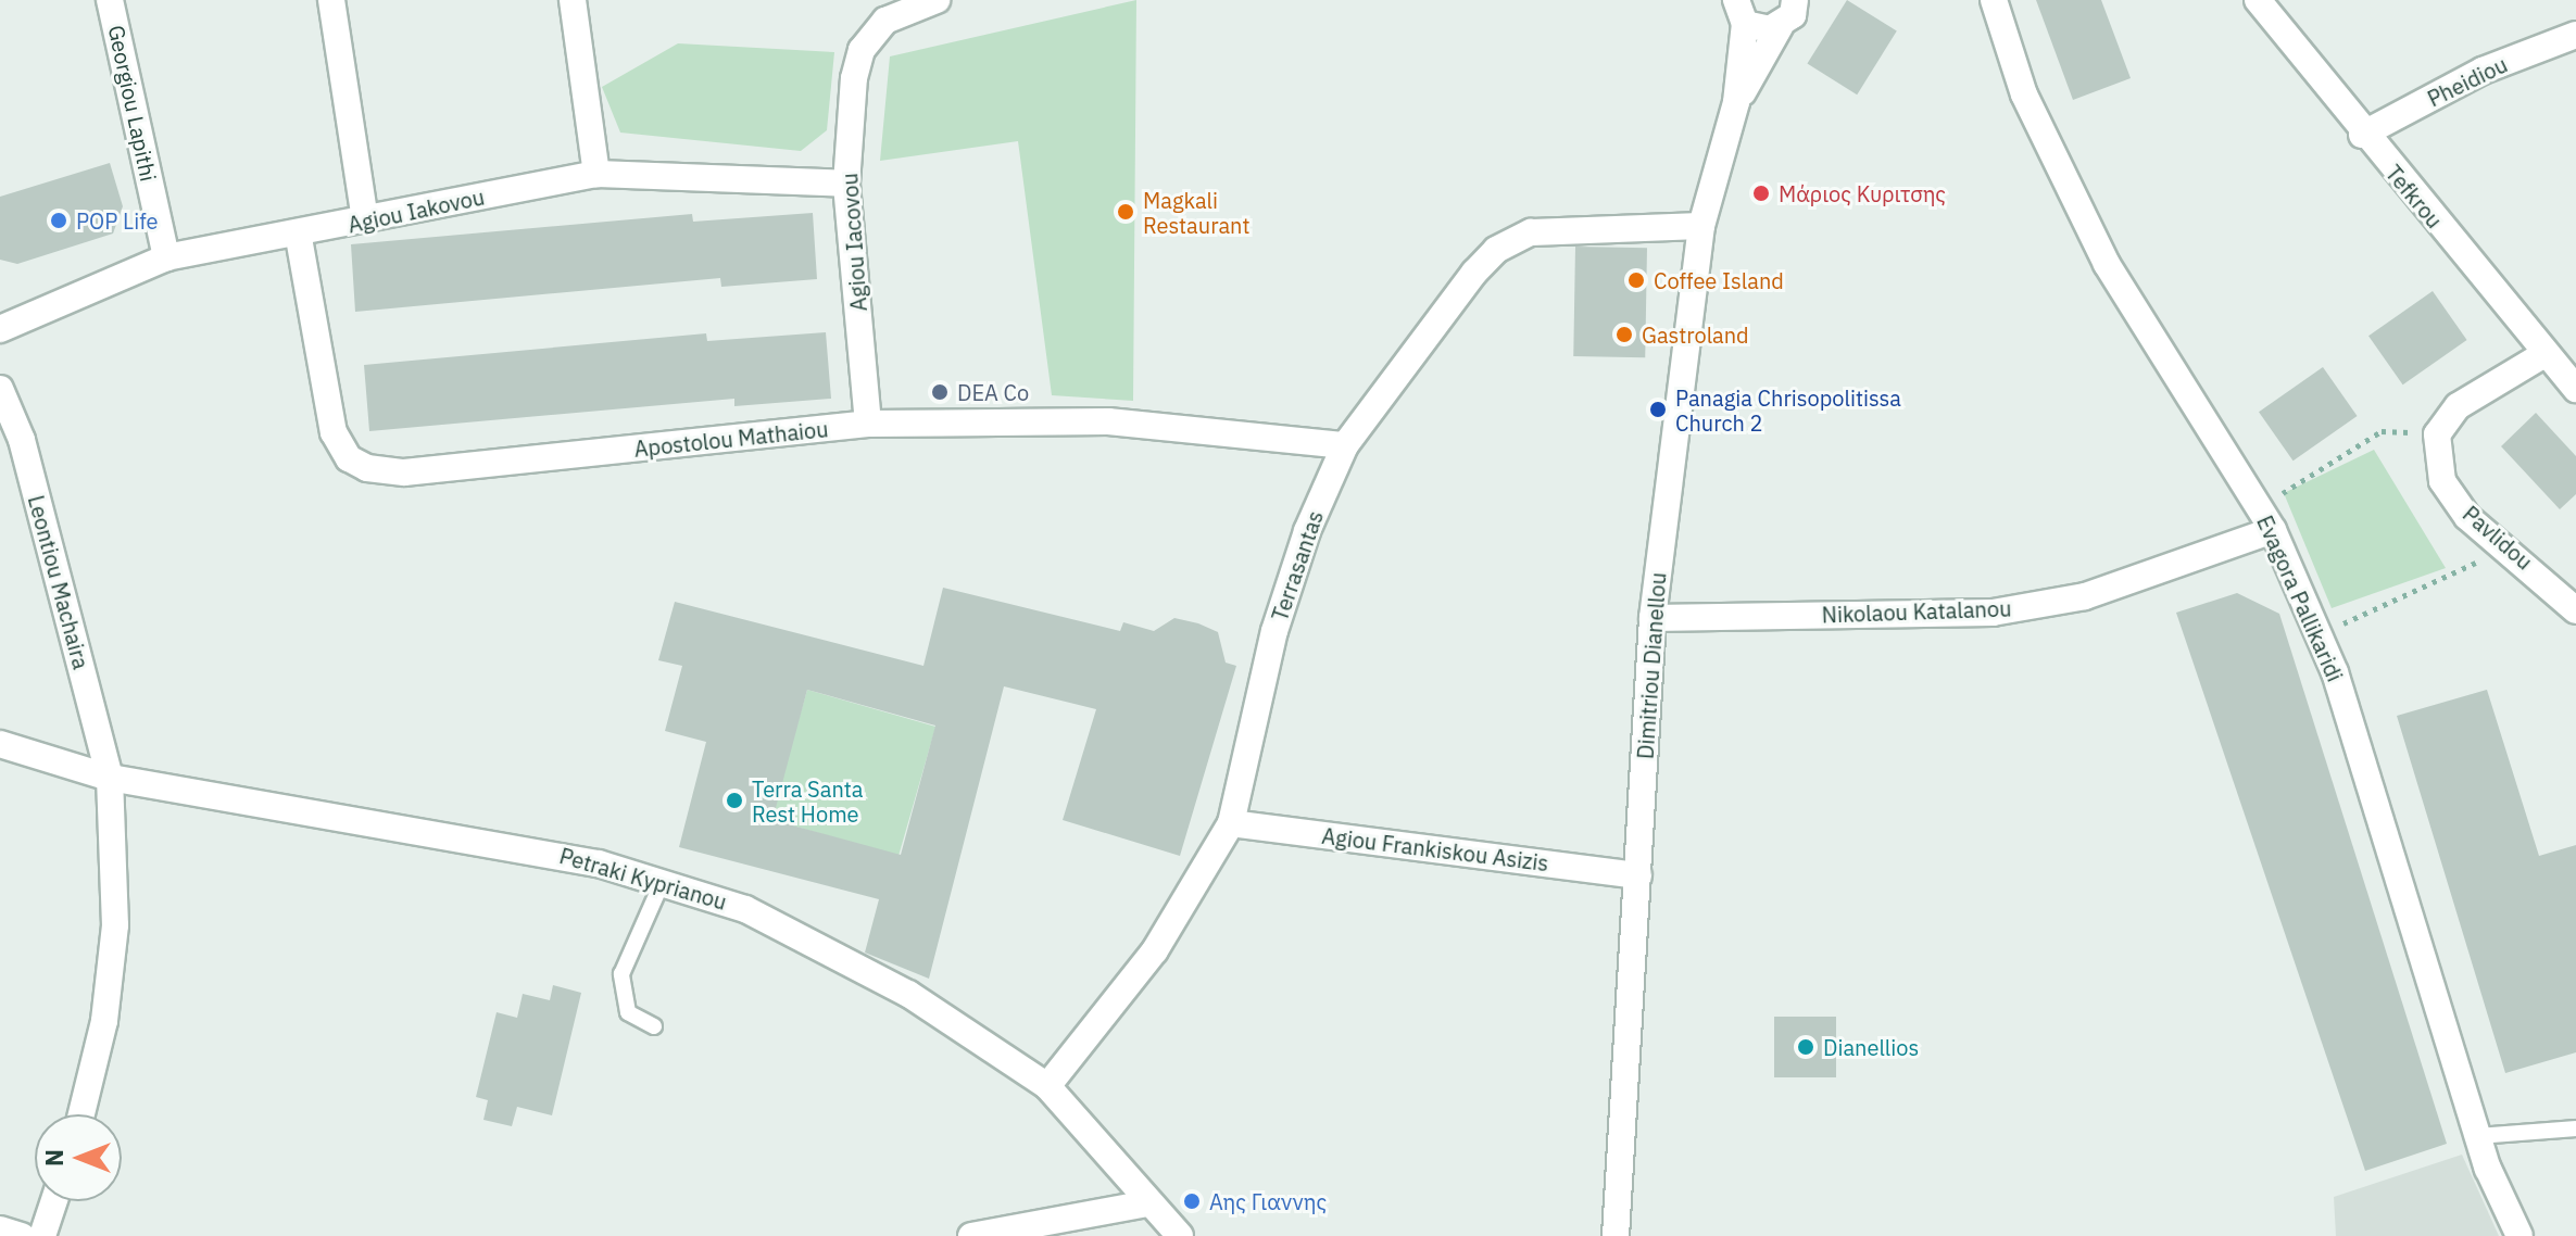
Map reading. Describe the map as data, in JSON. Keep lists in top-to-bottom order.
{
  "streets": {
    "street": [
      "Pheidiou",
      "Georgiou Lapithi",
      "Tefkrou",
      "Agiou Iakovou",
      "Agiou Iacovou",
      "Apostolou Mathaiou",
      "Pavlidou",
      "Terrasantas",
      "Leontiou Machaira",
      "Evagora Pallikaridi",
      "Nikolaou Katalanou",
      "Dimitriou Dianellou",
      "Agiou Frankiskou Asizis",
      "Petraki Kyprianou"
    ]
  },
  "crossings": [
    ["Pheidiou", "Tefkrou"],
    ["Georgiou Lapithi", "Agiou Iakovou"],
    ["Agiou Iakovou", "Agiou Iacovou"],
    ["Agiou Iakovou", "Apostolou Mathaiou"],
    ["Agiou Iacovou", "Apostolou Mathaiou"],
    ["Apostolou Mathaiou", "Terrasantas"],
    ["Terrasantas", "Dimitriou Dianellou"],
    ["Terrasantas", "Agiou Frankiskou Asizis"],
    ["Terrasantas", "Petraki Kyprianou"],
    ["Leontiou Machaira", "Petraki Kyprianou"],
    ["Evagora Pallikaridi", "Nikolaou Katalanou"],
    ["Nikolaou Katalanou", "Dimitriou Dianellou"],
    ["Dimitriou Dianellou", "Agiou Frankiskou Asizis"]
  ],
  "places": [
    "Μάριος Κυριτσης",
    "Magkali Restaurant",
    "POP Life",
    "Coffee Island",
    "Gastroland",
    "DEA Co",
    "Panagia Chrisopolitissa Church 2",
    "Terra Santa Rest Home",
    "Dianellios",
    "Αης Γιαννης"
  ],
  "north": "left"
}
